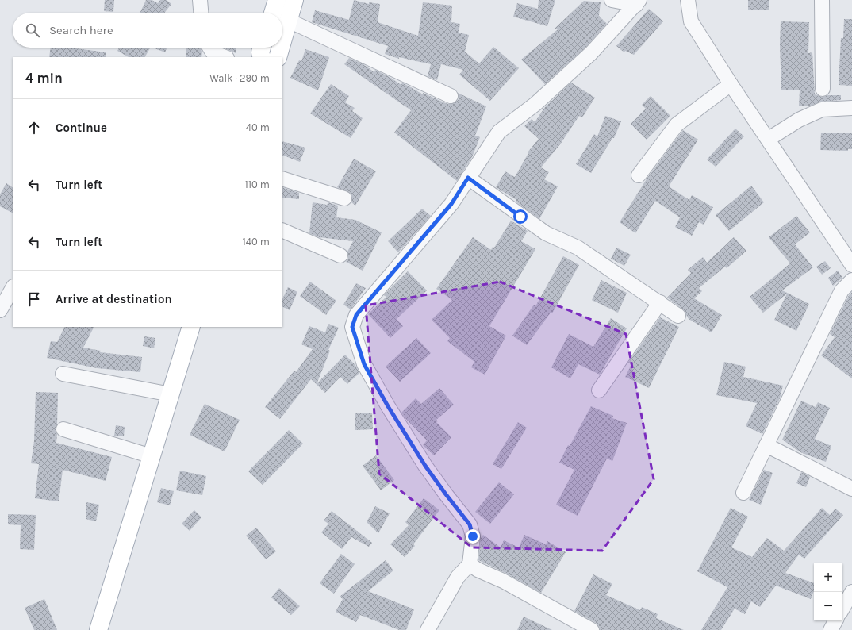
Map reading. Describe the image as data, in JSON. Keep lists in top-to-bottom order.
{
  "page": {
    "search": "Search here",
    "heading": ["4 min", "Walk · 290 m"],
    "list": [
      ["Continue", "40 m"],
      ["Turn left", "110 m"],
      ["Turn left", "140 m"],
      "Arrive at destination"
    ],
    "map_buttons": ["+", "−"]
  }
}
